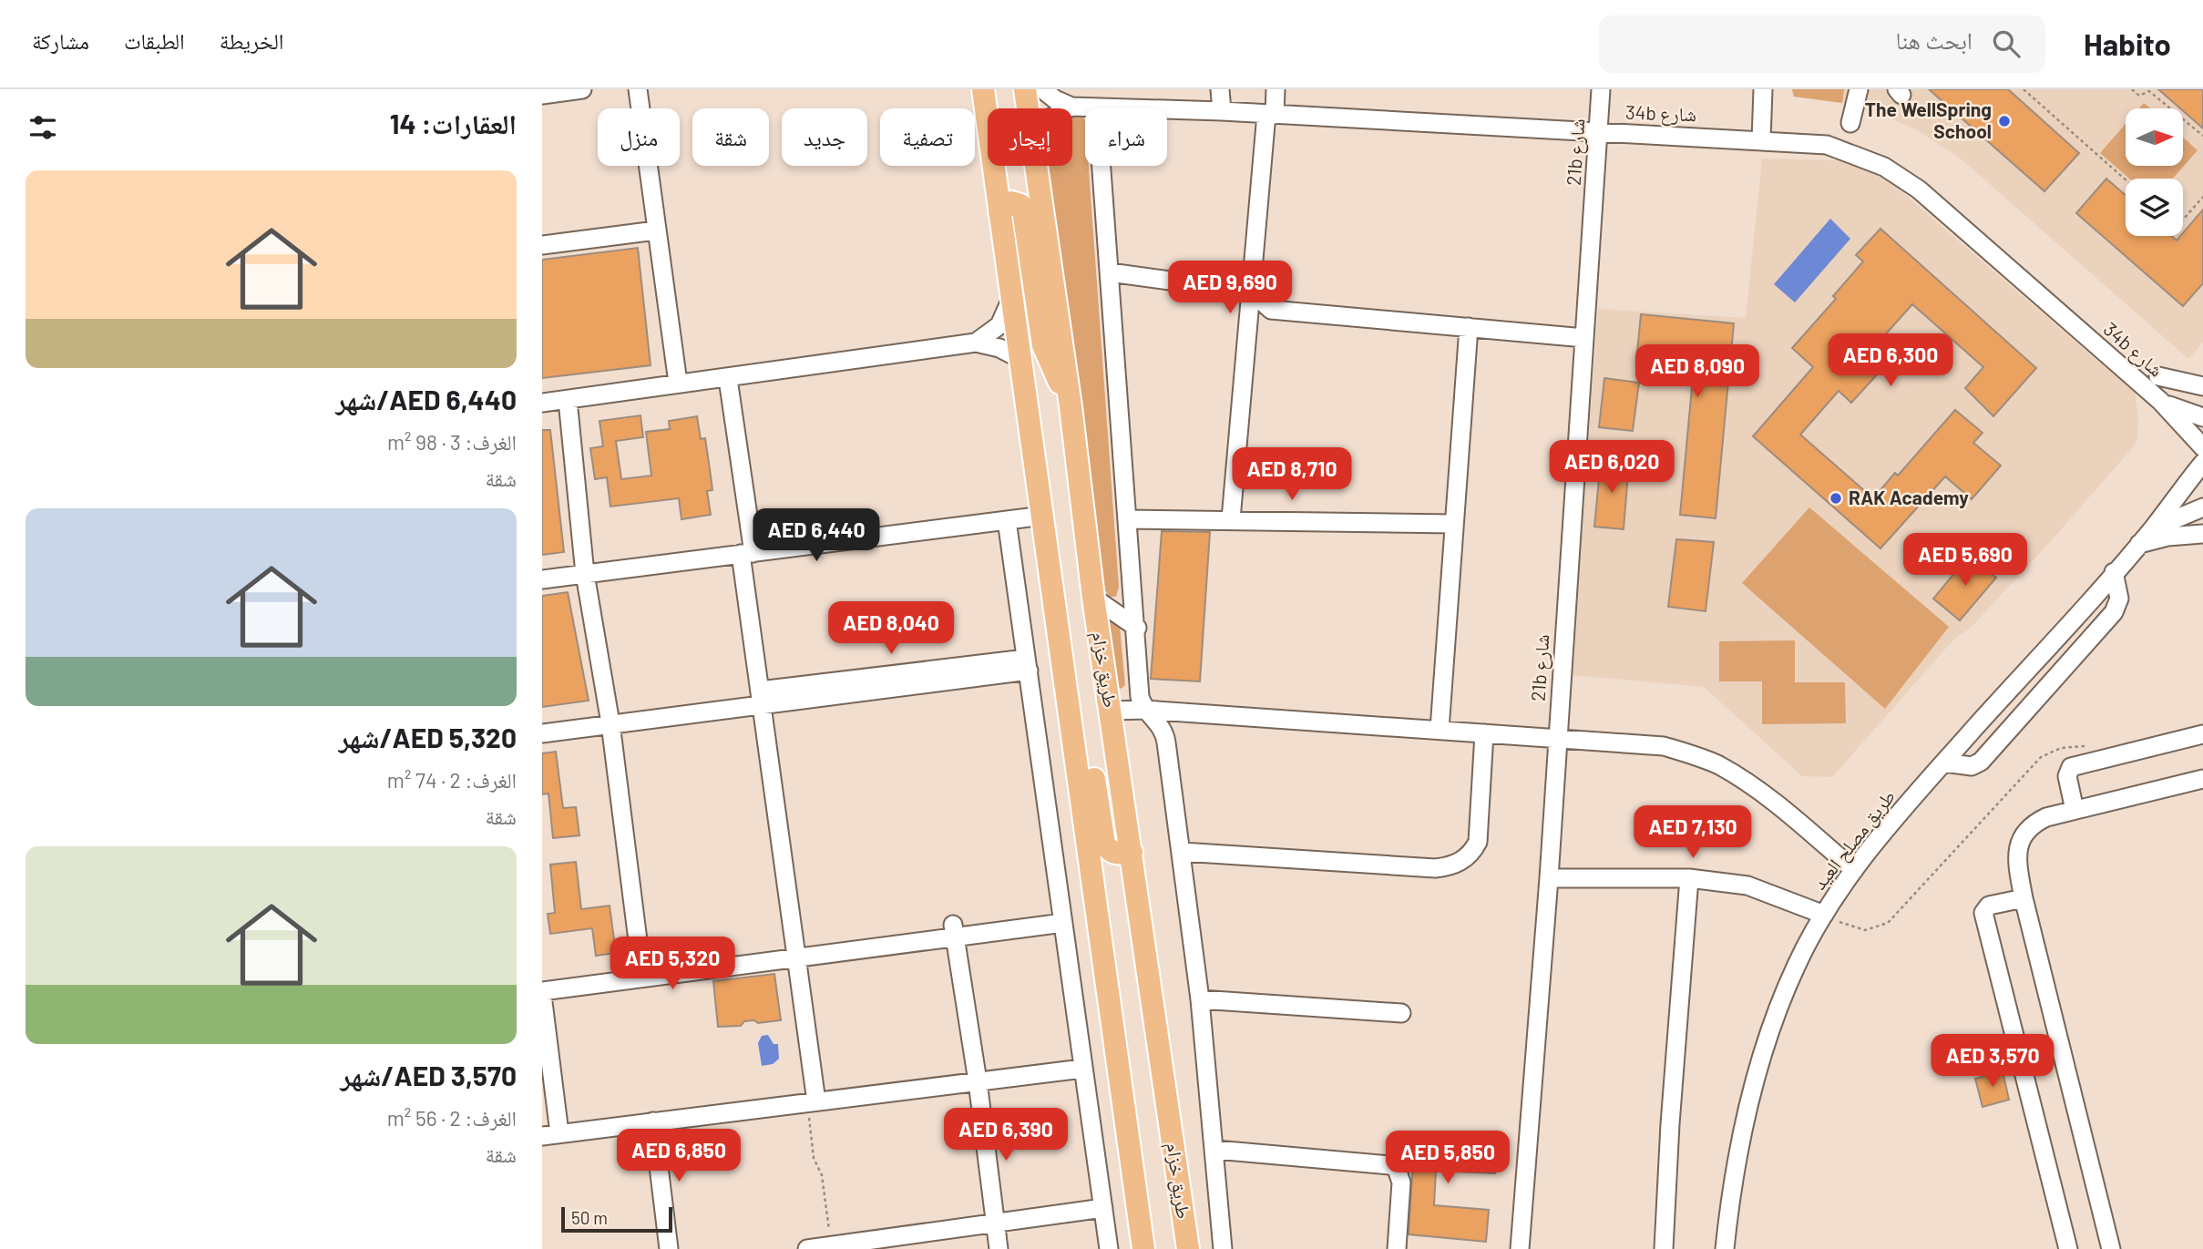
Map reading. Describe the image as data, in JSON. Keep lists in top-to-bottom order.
{
  "streets": {
    "main road": ["طريق خزام"],
    "street": ["34b شارع", "21b شارع", "طريق مصلح العيد"]
  },
  "crossings": [
    ["34b شارع", "21b شارع"]
  ],
  "places": ["The WellSpring School", "RAK Academy"],
  "scale_bar": "50 m",
  "north": "right",
  "page": {
    "header": "Habito",
    "search": "ابحث هنا",
    "nav": ["الخريطة", "الطبقات", "مشاركة"],
    "heading": "العقارات: 14",
    "chip": [
      "شراء",
      "إيجار",
      "تصفية",
      "جديد",
      "شقة",
      "منزل"
    ],
    "list": [
      {
        "name": "AED 6,440/شهر",
        "note": "الغرف: 3 · 98 m² · شقة"
      },
      {
        "name": "AED 5,320/شهر",
        "note": "الغرف: 2 · 74 m² · شقة"
      },
      {
        "name": "AED 3,570/شهر",
        "note": "الغرف: 2 · 56 m² · شقة"
      }
    ],
    "price": [
      "AED 9,690",
      "AED 6,300",
      "AED 8,090",
      "AED 6,020",
      "AED 8,710",
      "AED 6,440",
      "AED 5,690",
      "AED 8,040",
      "AED 7,130",
      "AED 5,320",
      "AED 3,570",
      "AED 6,390",
      "AED 6,850",
      "AED 5,850"
    ],
    "scale": "50 m"
  }
}
